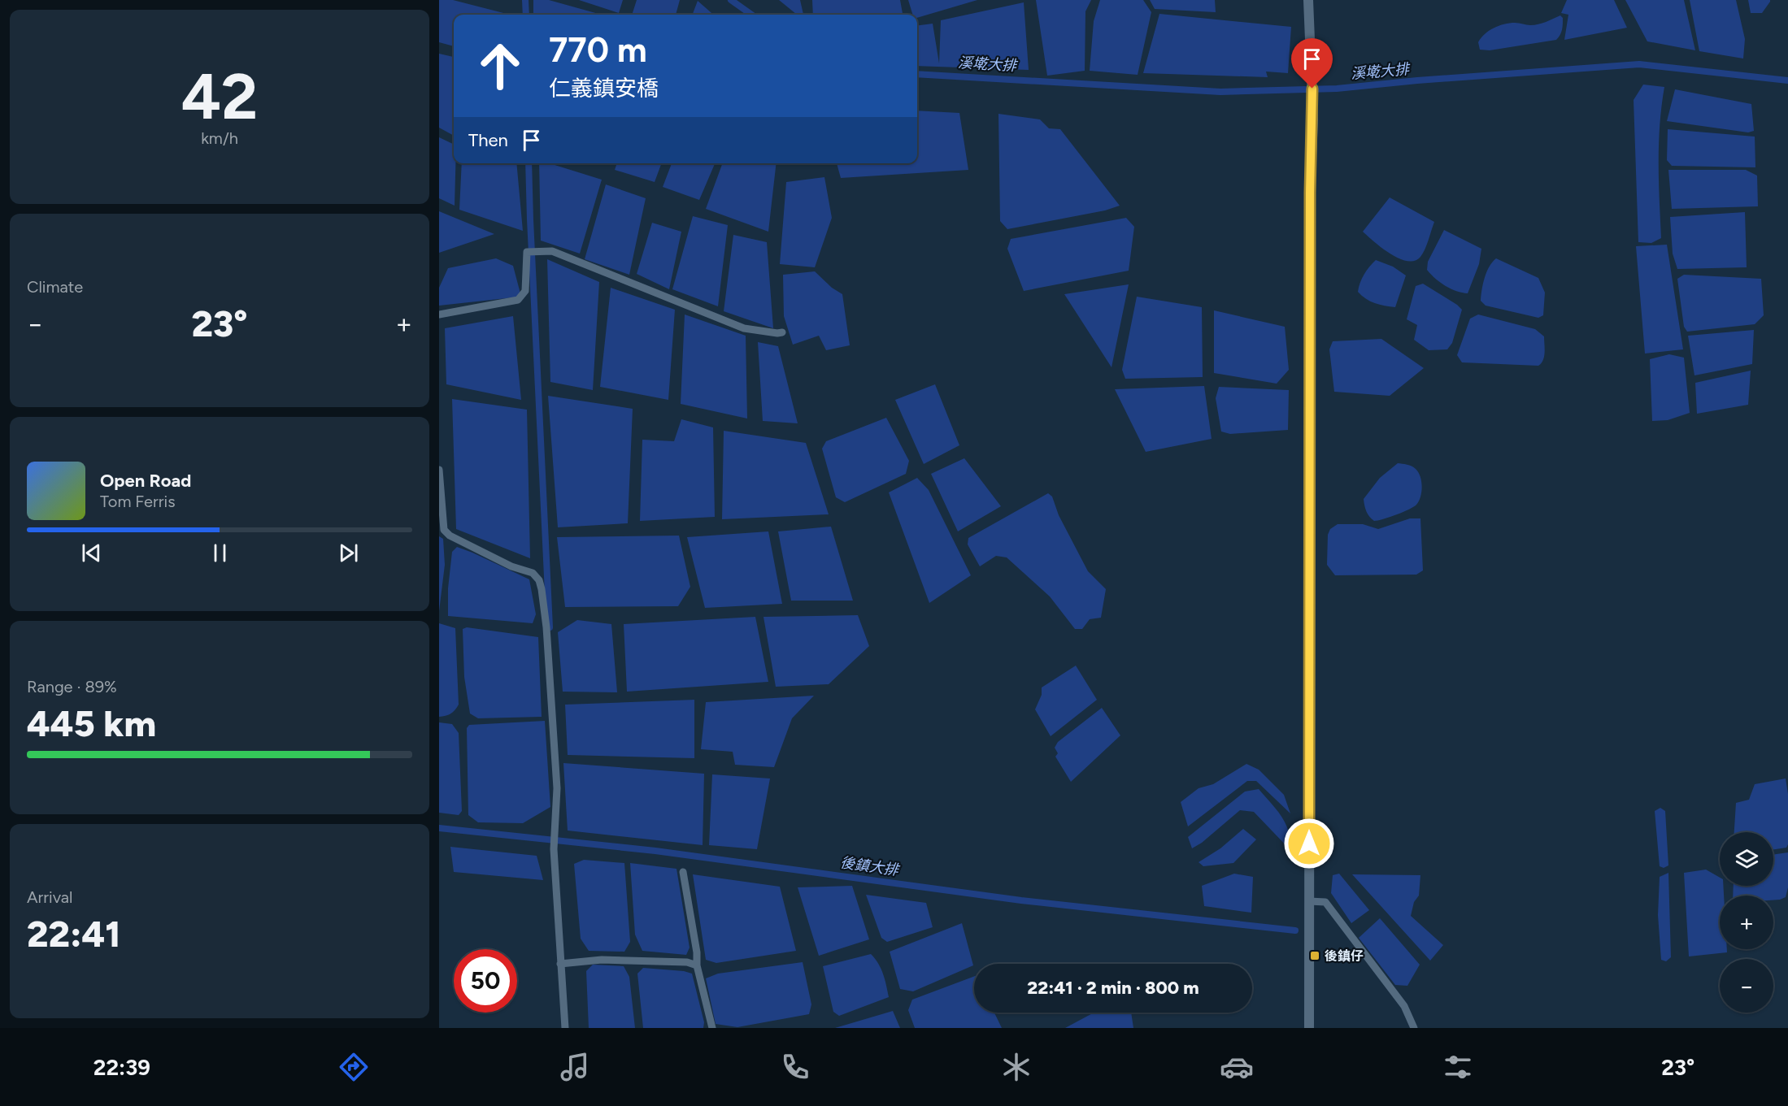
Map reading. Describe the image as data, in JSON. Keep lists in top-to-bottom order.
{
  "water": ["溪墘大排", "後鎮大排"],
  "places": {
    "transit": ["後鎮仔"]
  },
  "page": {
    "tile": [
      ["42", "km/h"],
      "Climate",
      ["Range · 89%", "445 km"],
      ["Arrival", "22:41"]
    ],
    "turn": ["770 m", "仁義鎮安橋"],
    "then": "Then",
    "heat": ["−", "23°", "+"],
    "song": ["Open Road", "Tom Ferris"],
    "map_buttons": ["+", "−"],
    "limit": "50",
    "trip": "22:41 · 2 min · 800 m",
    "tabs": ["22:39", "23°"]
  }
}
